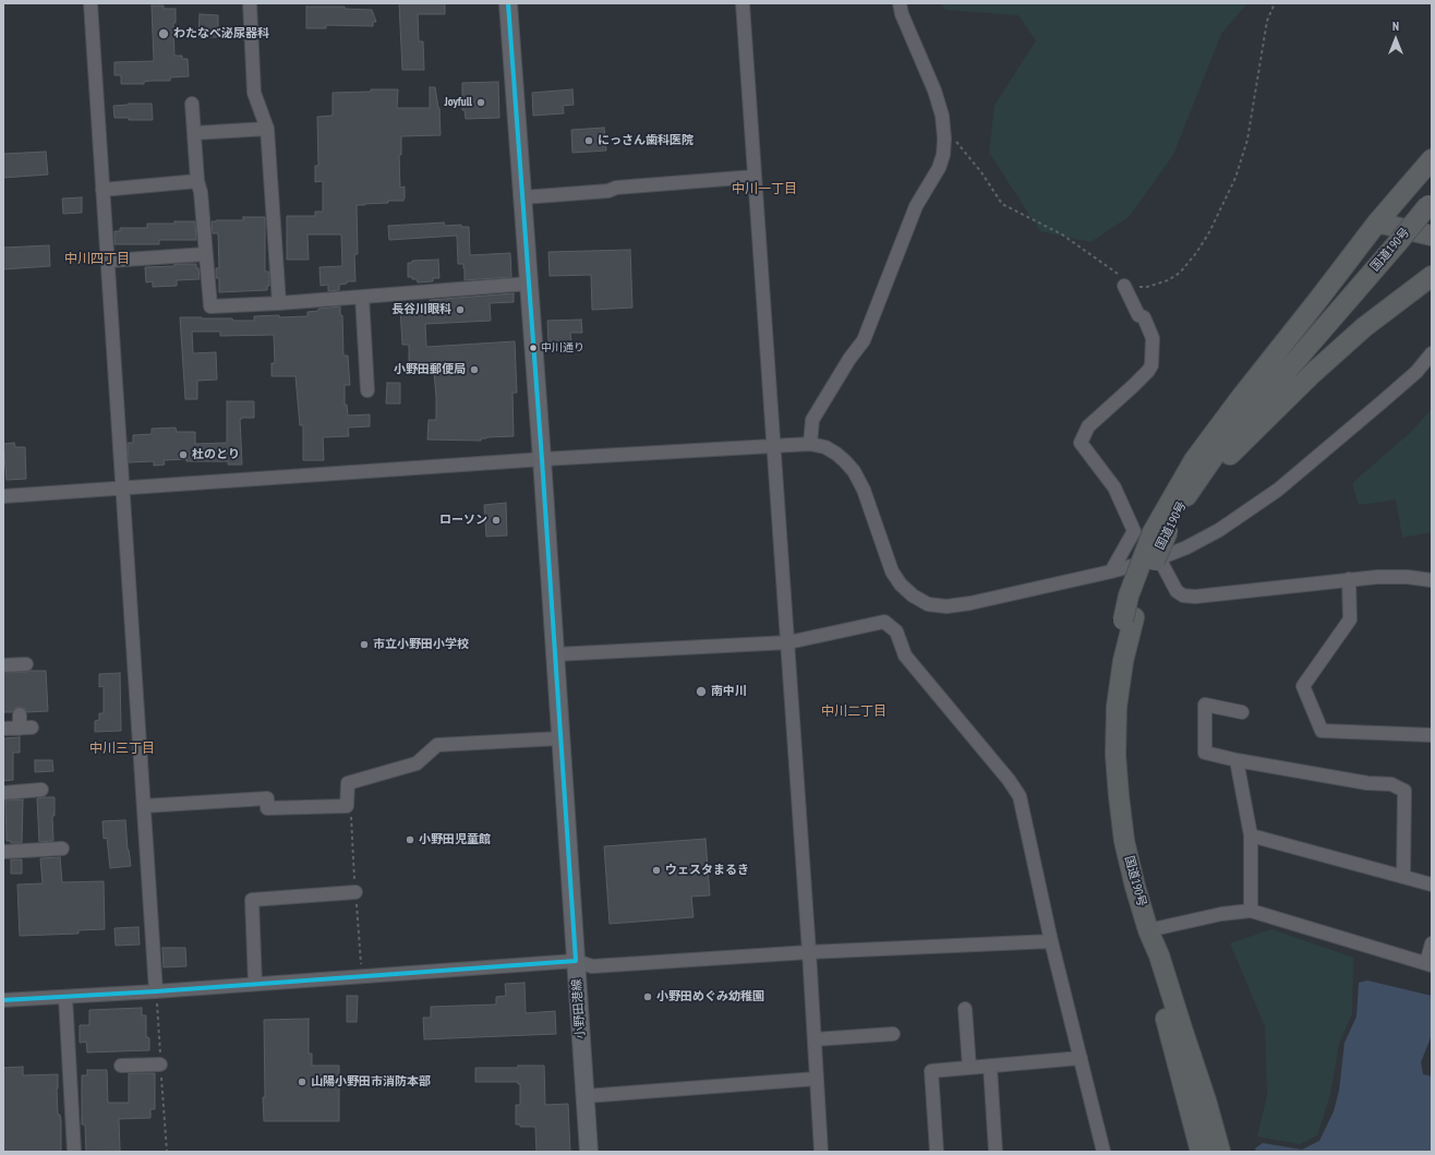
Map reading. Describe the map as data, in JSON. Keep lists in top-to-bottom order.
{
  "streets": {
    "highway": ["国道190号"],
    "main road": ["小野田港線"]
  },
  "districts": [
    "中川一丁目",
    "中川四丁目",
    "中川二丁目",
    "中川三丁目"
  ],
  "places": [
    "わたなべ泌尿器科",
    "Joyfull",
    "にっさん歯科医院",
    "長谷川眼科",
    "中川通り",
    "小野田郵便局",
    "杜のとり",
    "ローソン",
    "市立小野田小学校",
    "南中川",
    "小野田児童館",
    "ウェスタまるき",
    "小野田めぐみ幼稚園",
    "山陽小野田市消防本部"
  ],
  "north": "top"
}
